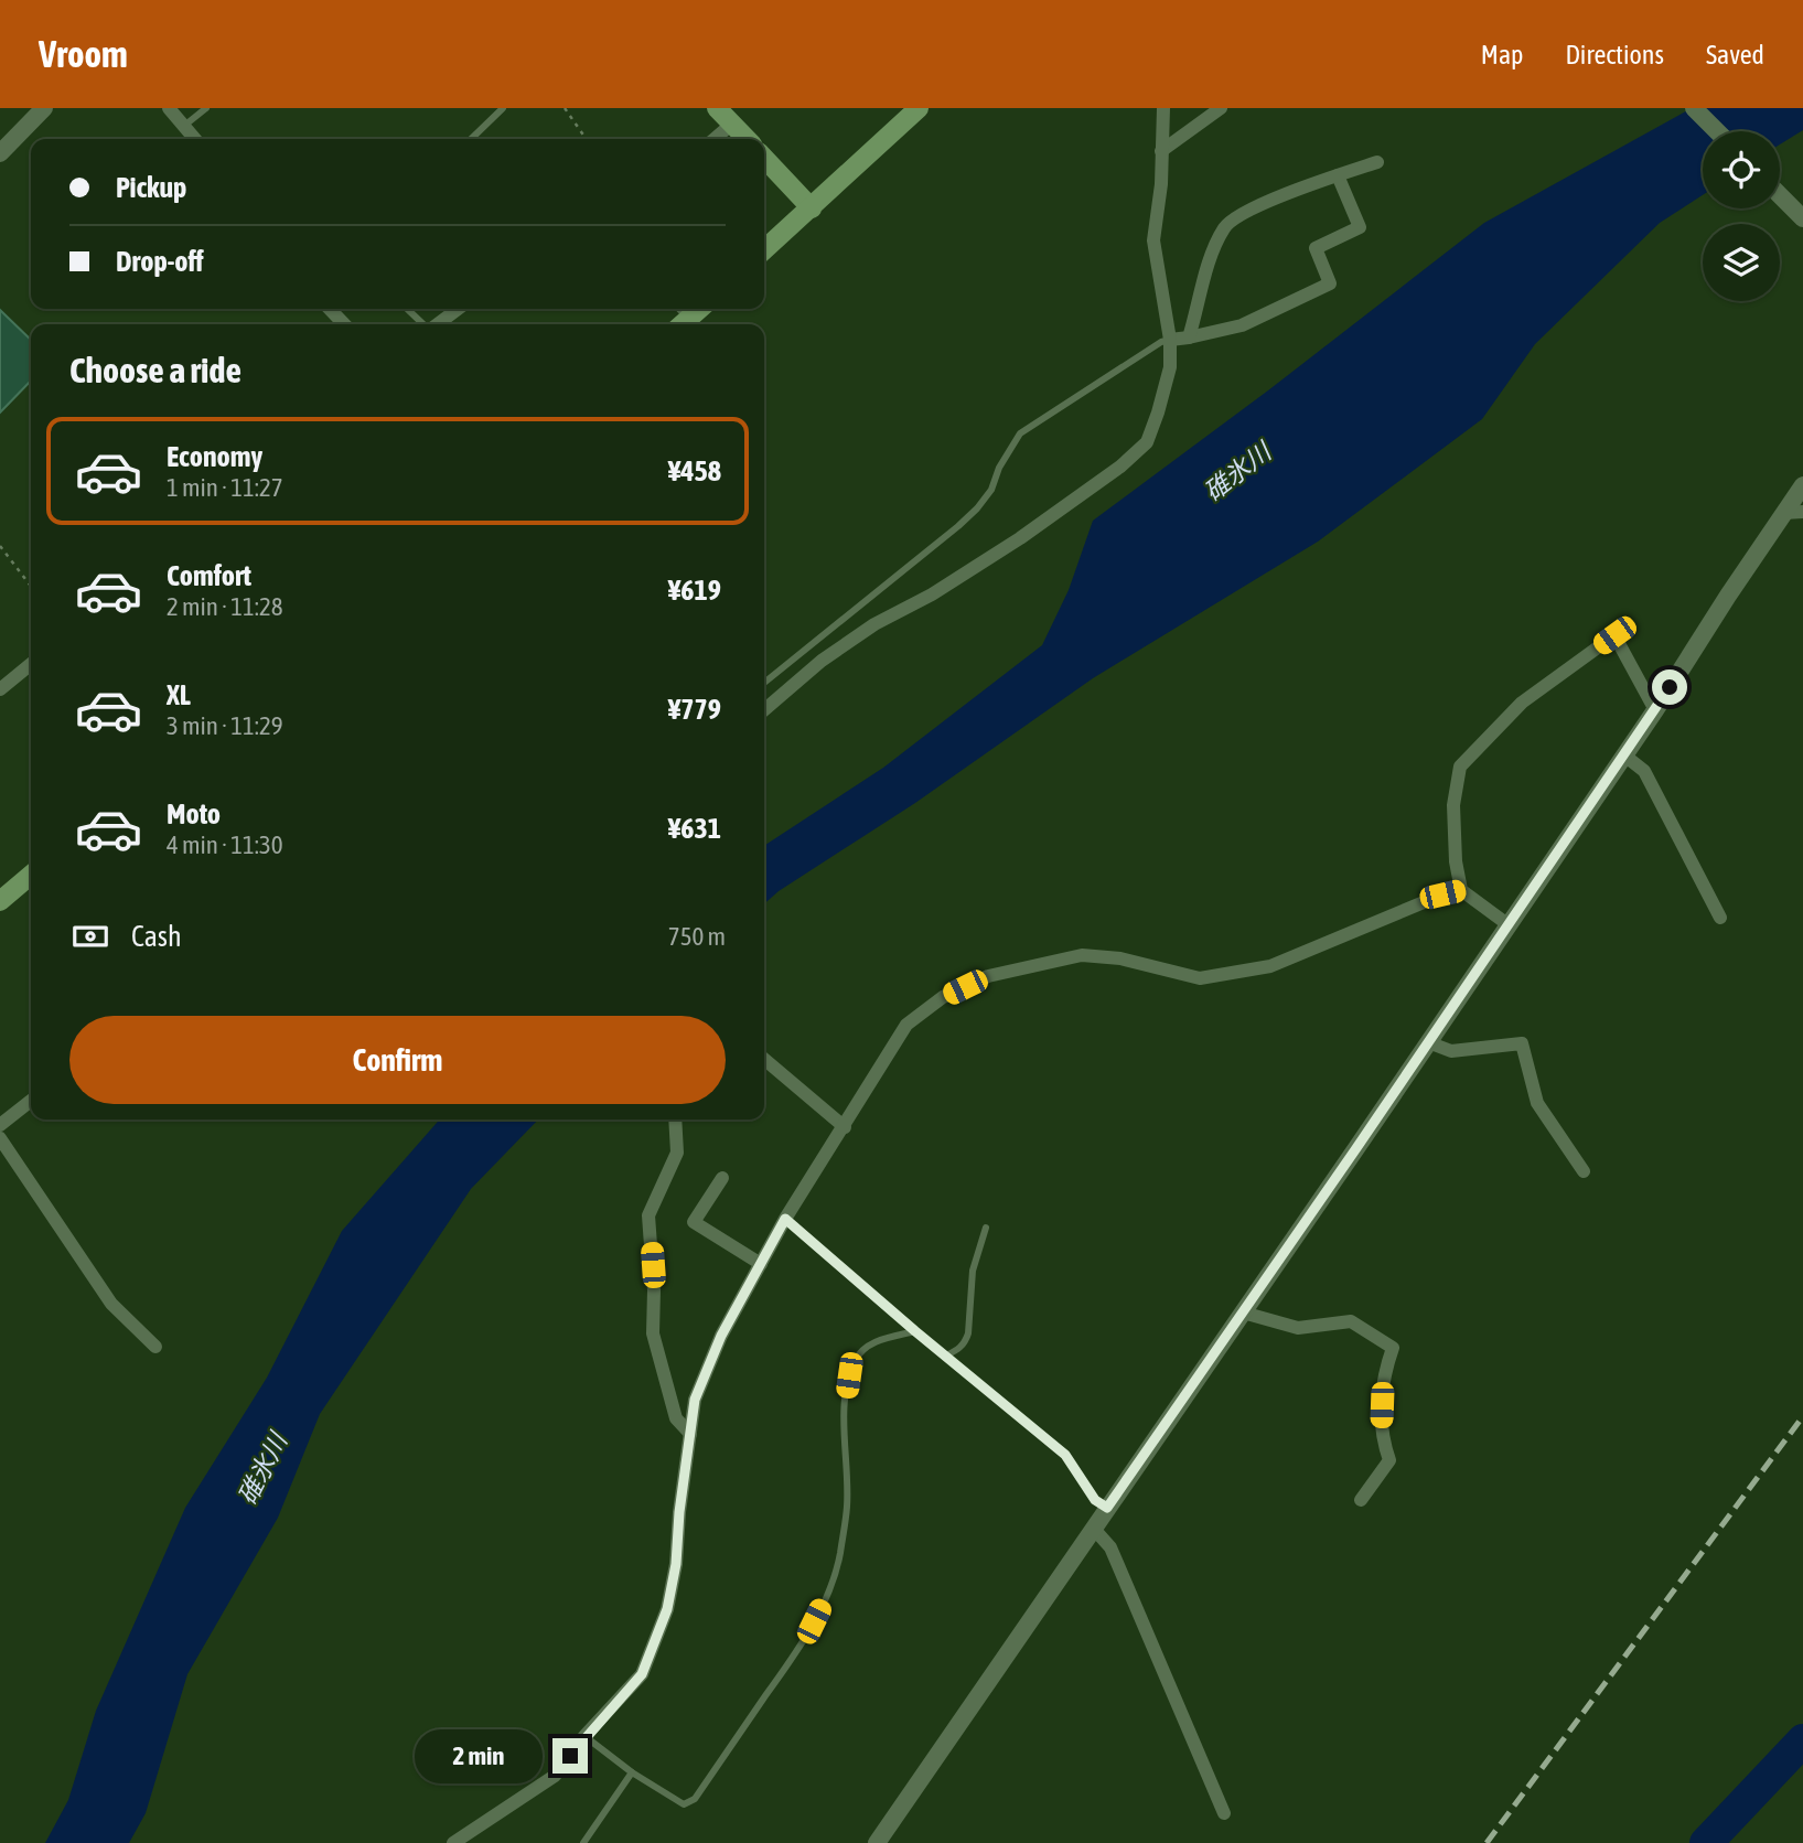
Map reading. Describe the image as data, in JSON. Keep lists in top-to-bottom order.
{
  "water": ["碓氷川"],
  "page": {
    "header": "Vroom",
    "nav": ["Map", "Directions", "Saved"],
    "banner": ["Pickup", "Drop-off"],
    "heading": "Choose a ride",
    "list": [
      {
        "name": "Economy",
        "note": "1 min · 11:27",
        "value": "¥458"
      },
      {
        "name": "Comfort",
        "note": "2 min · 11:28",
        "value": "¥619"
      },
      {
        "name": "XL",
        "note": "3 min · 11:29",
        "value": "¥779"
      },
      {
        "name": "Moto",
        "note": "4 min · 11:30",
        "value": "¥631"
      }
    ],
    "pay": ["Cash", "750 m"],
    "buttons": "Confirm",
    "bubble": "2 min"
  }
}
